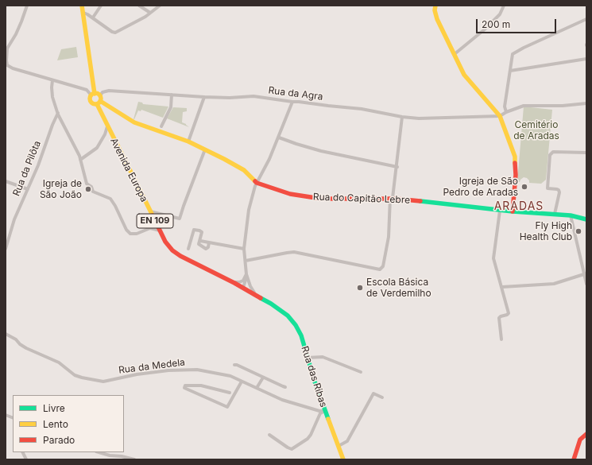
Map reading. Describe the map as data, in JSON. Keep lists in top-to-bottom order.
{
  "streets": {
    "main road": [
      "Avenida Europa",
      "Rua do Capitão Lebre",
      "EN 109",
      "Rua das Ribas"
    ],
    "street": ["Rua da Agra", "Rua da Pilôta", "Rua da Medela"]
  },
  "crossings": [
    ["Rua da Agra", "Avenida Europa"],
    ["Rua da Agra", "Rua do Capitão Lebre"],
    ["Avenida Europa", "Rua do Capitão Lebre"],
    ["Avenida Europa", "Rua das Ribas"],
    ["Rua da Medela", "Rua das Ribas"]
  ],
  "districts": ["ARADAS"],
  "parks": ["Cemitério de Aradas"],
  "places": [
    "Igreja de São Pedro de Aradas",
    "Igreja de São João",
    "Fly High Health Club",
    "Escola Básica de Verdemilho"
  ],
  "legend": ["Livre", "Lento", "Parado"],
  "scale_bar": "200 m"
}
